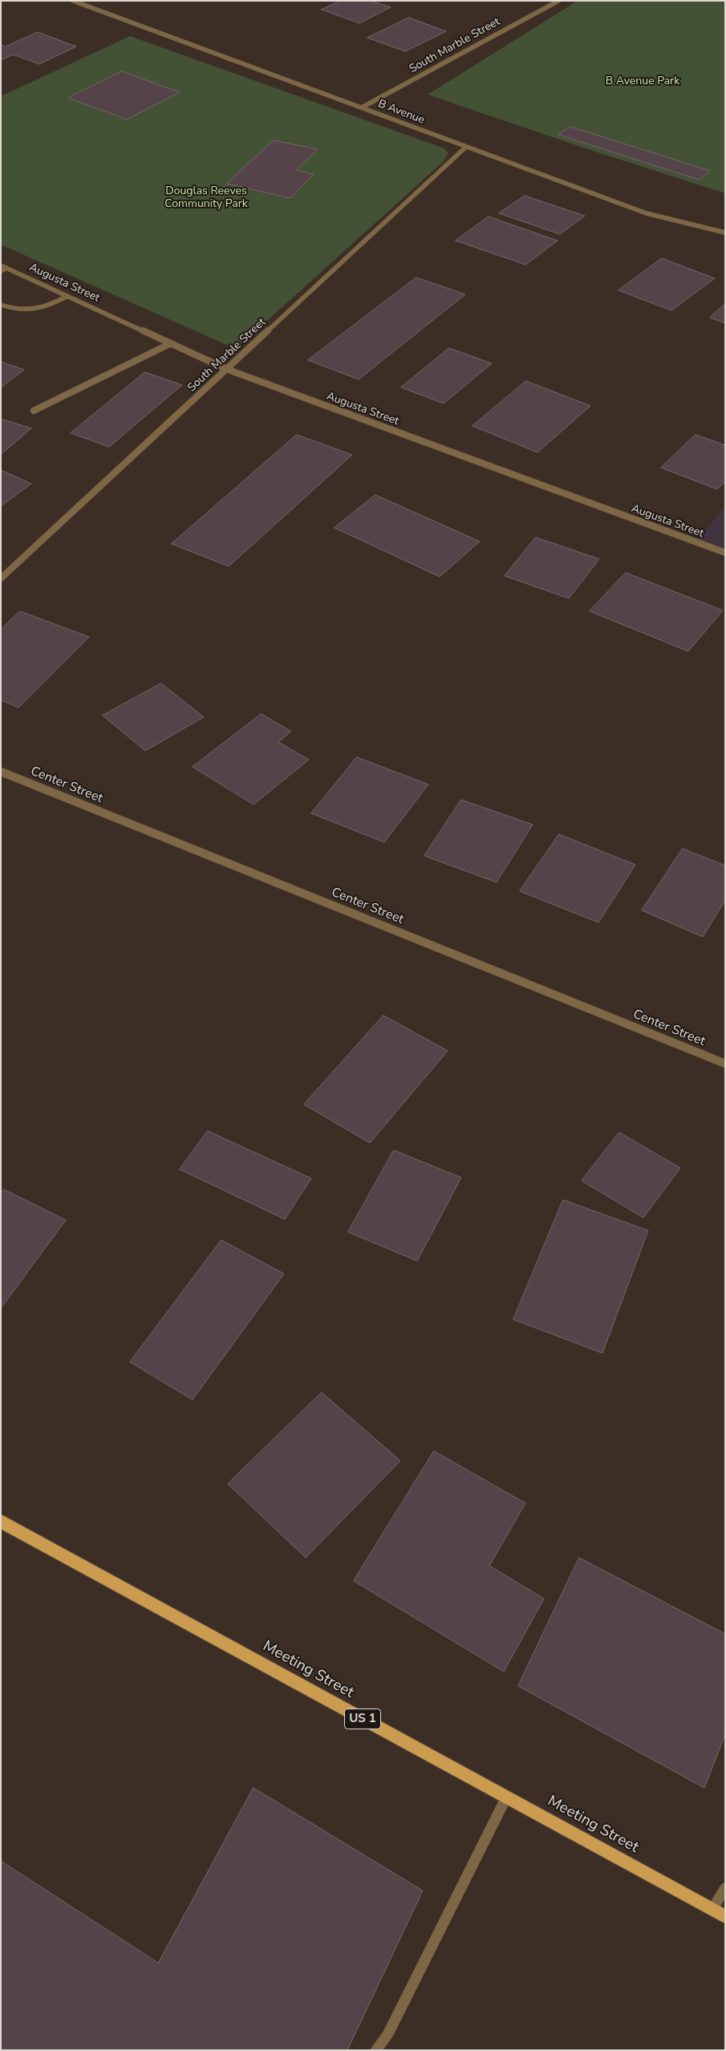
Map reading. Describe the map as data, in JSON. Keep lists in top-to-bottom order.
{
  "streets": {
    "main road": ["Meeting Street", "US 1"],
    "street": [
      "South Marble Street",
      "B Avenue",
      "Augusta Street",
      "Center Street"
    ]
  },
  "crossings": [
    ["South Marble Street", "B Avenue"],
    ["South Marble Street", "Augusta Street"]
  ],
  "parks": ["B Avenue Park", "Douglas Reeves Community Park"]
}
